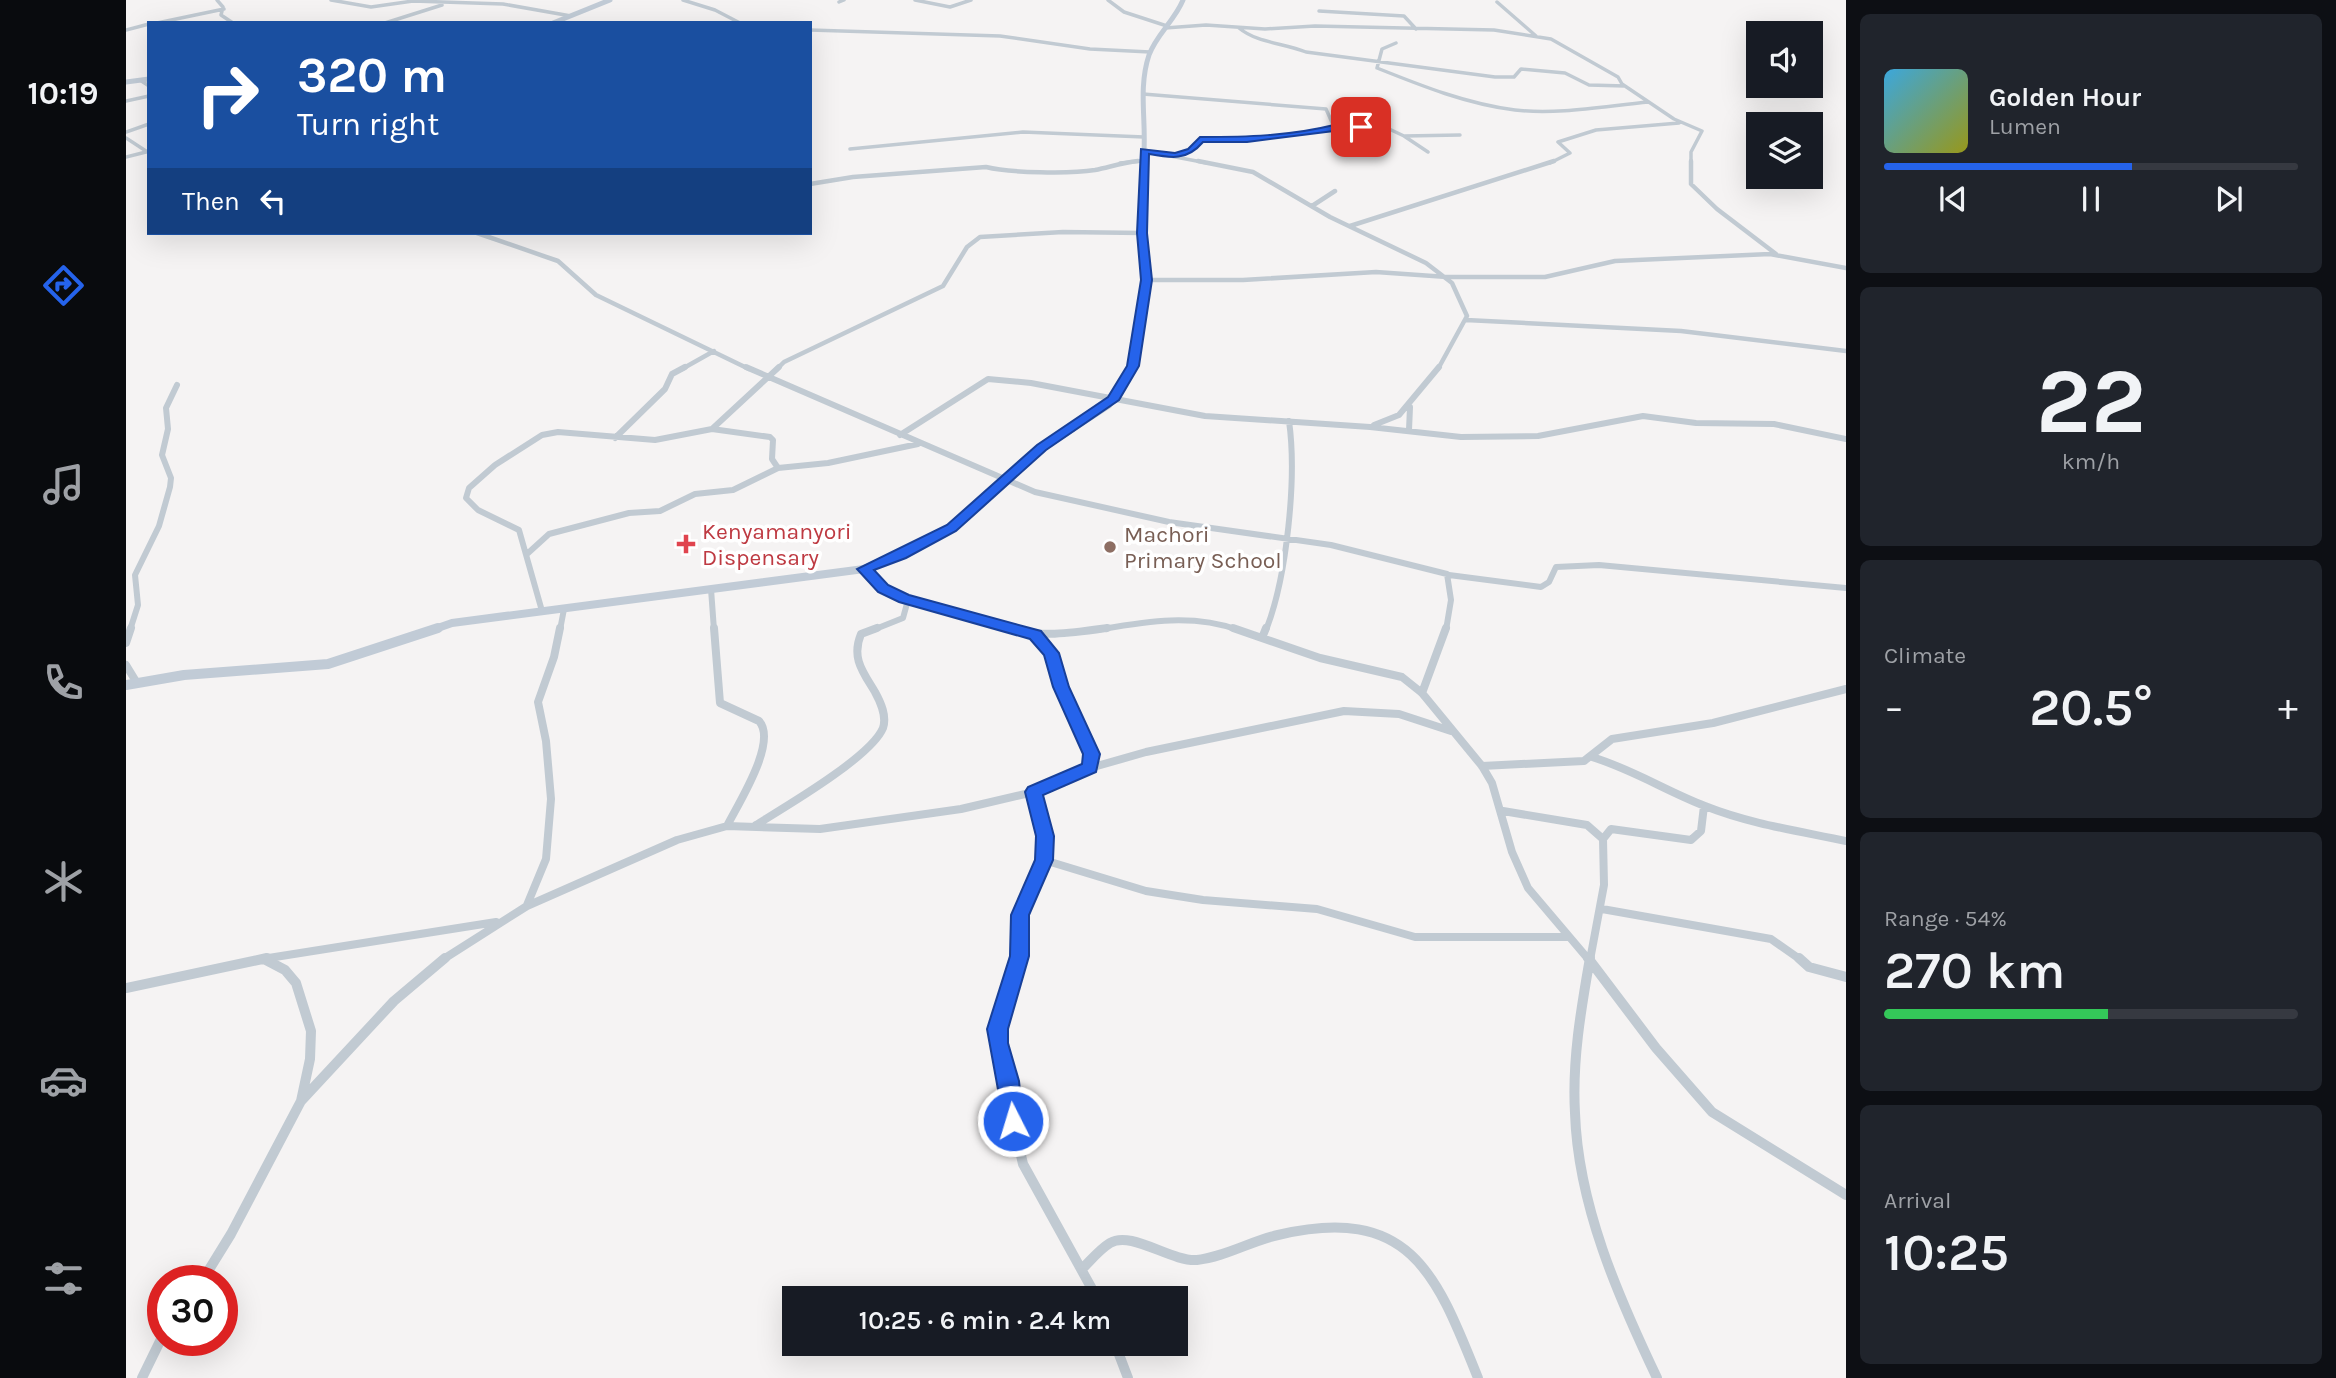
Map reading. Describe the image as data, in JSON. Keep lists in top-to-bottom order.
{
  "places": {
    "health": ["Kenyamanyori Dispensary"],
    "other": ["Machori Primary School"]
  },
  "page": {
    "tabs": "10:19",
    "turn": ["320 m", "Turn right"],
    "song": ["Golden Hour", "Lumen"],
    "then": "Then",
    "tile": [
      ["22", "km/h"],
      "Climate",
      ["Range · 54%", "270 km"],
      ["Arrival", "10:25"]
    ],
    "heat": ["−", "20.5°", "+"],
    "limit": "30",
    "trip": "10:25 · 6 min · 2.4 km"
  }
}
